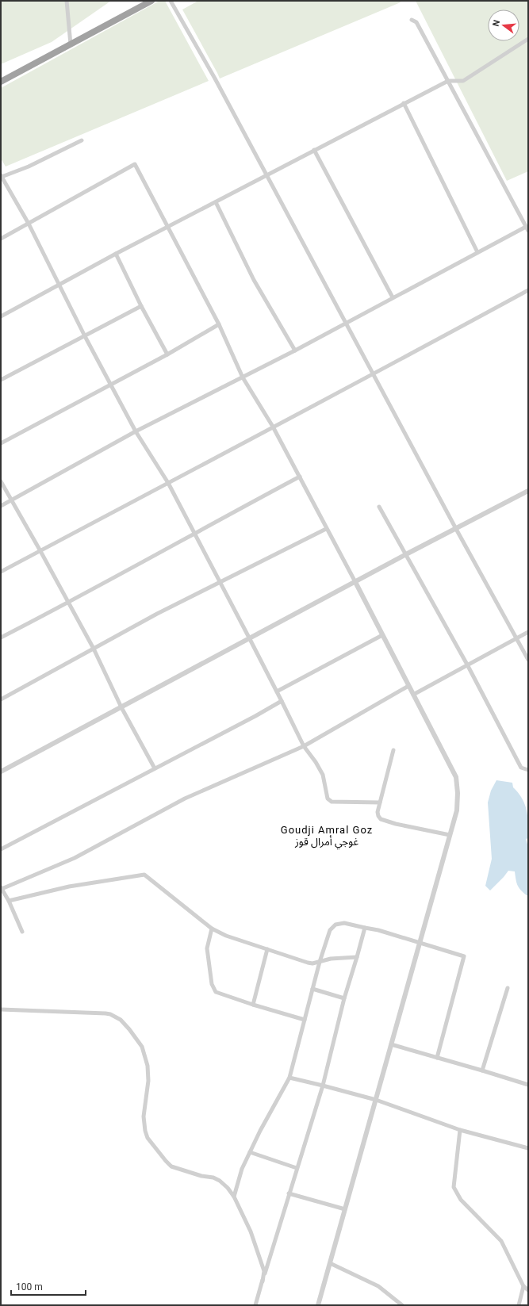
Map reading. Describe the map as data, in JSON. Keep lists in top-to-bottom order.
{
  "districts": ["Goudji Amral Goz غوجي أمرال قوز"],
  "scale_bar": "100 m",
  "north": "left"
}
